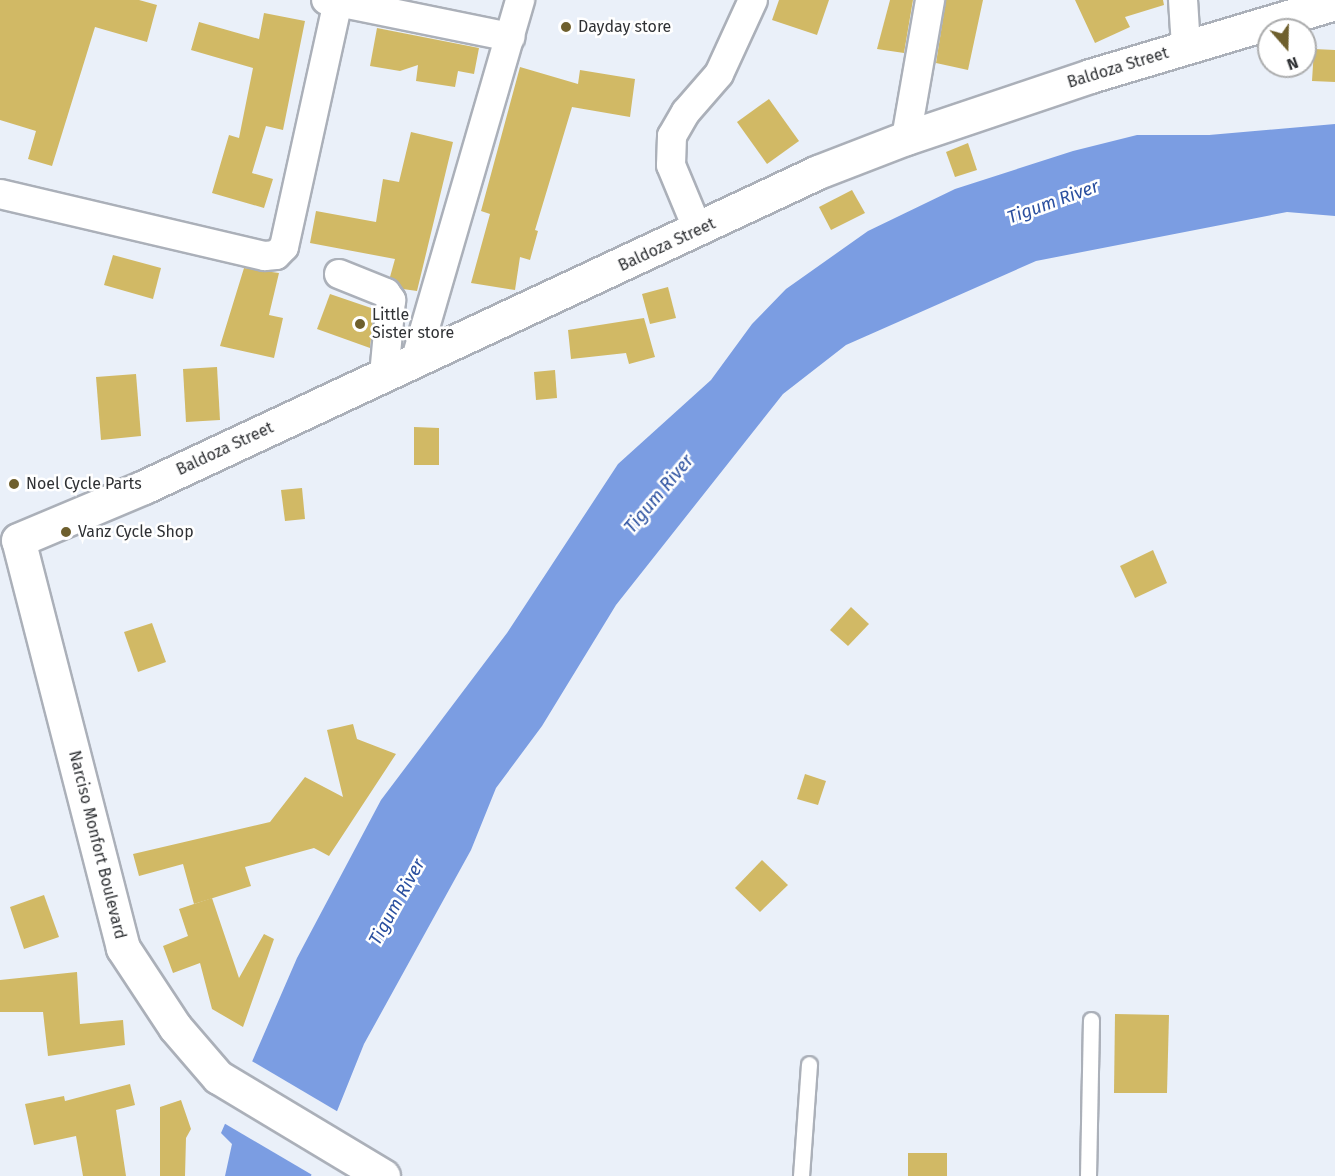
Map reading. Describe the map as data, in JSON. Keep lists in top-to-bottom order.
{
  "streets": {
    "main road": ["Baldoza Street", "Narciso Monfort Boulevard"]
  },
  "crossings": [
    ["Baldoza Street", "Narciso Monfort Boulevard"]
  ],
  "water": ["Tigum River"],
  "places": [
    "Dayday store",
    "Little Sister store",
    "Noel Cycle Parts",
    "Vanz Cycle Shop"
  ],
  "north": "bottom"
}
